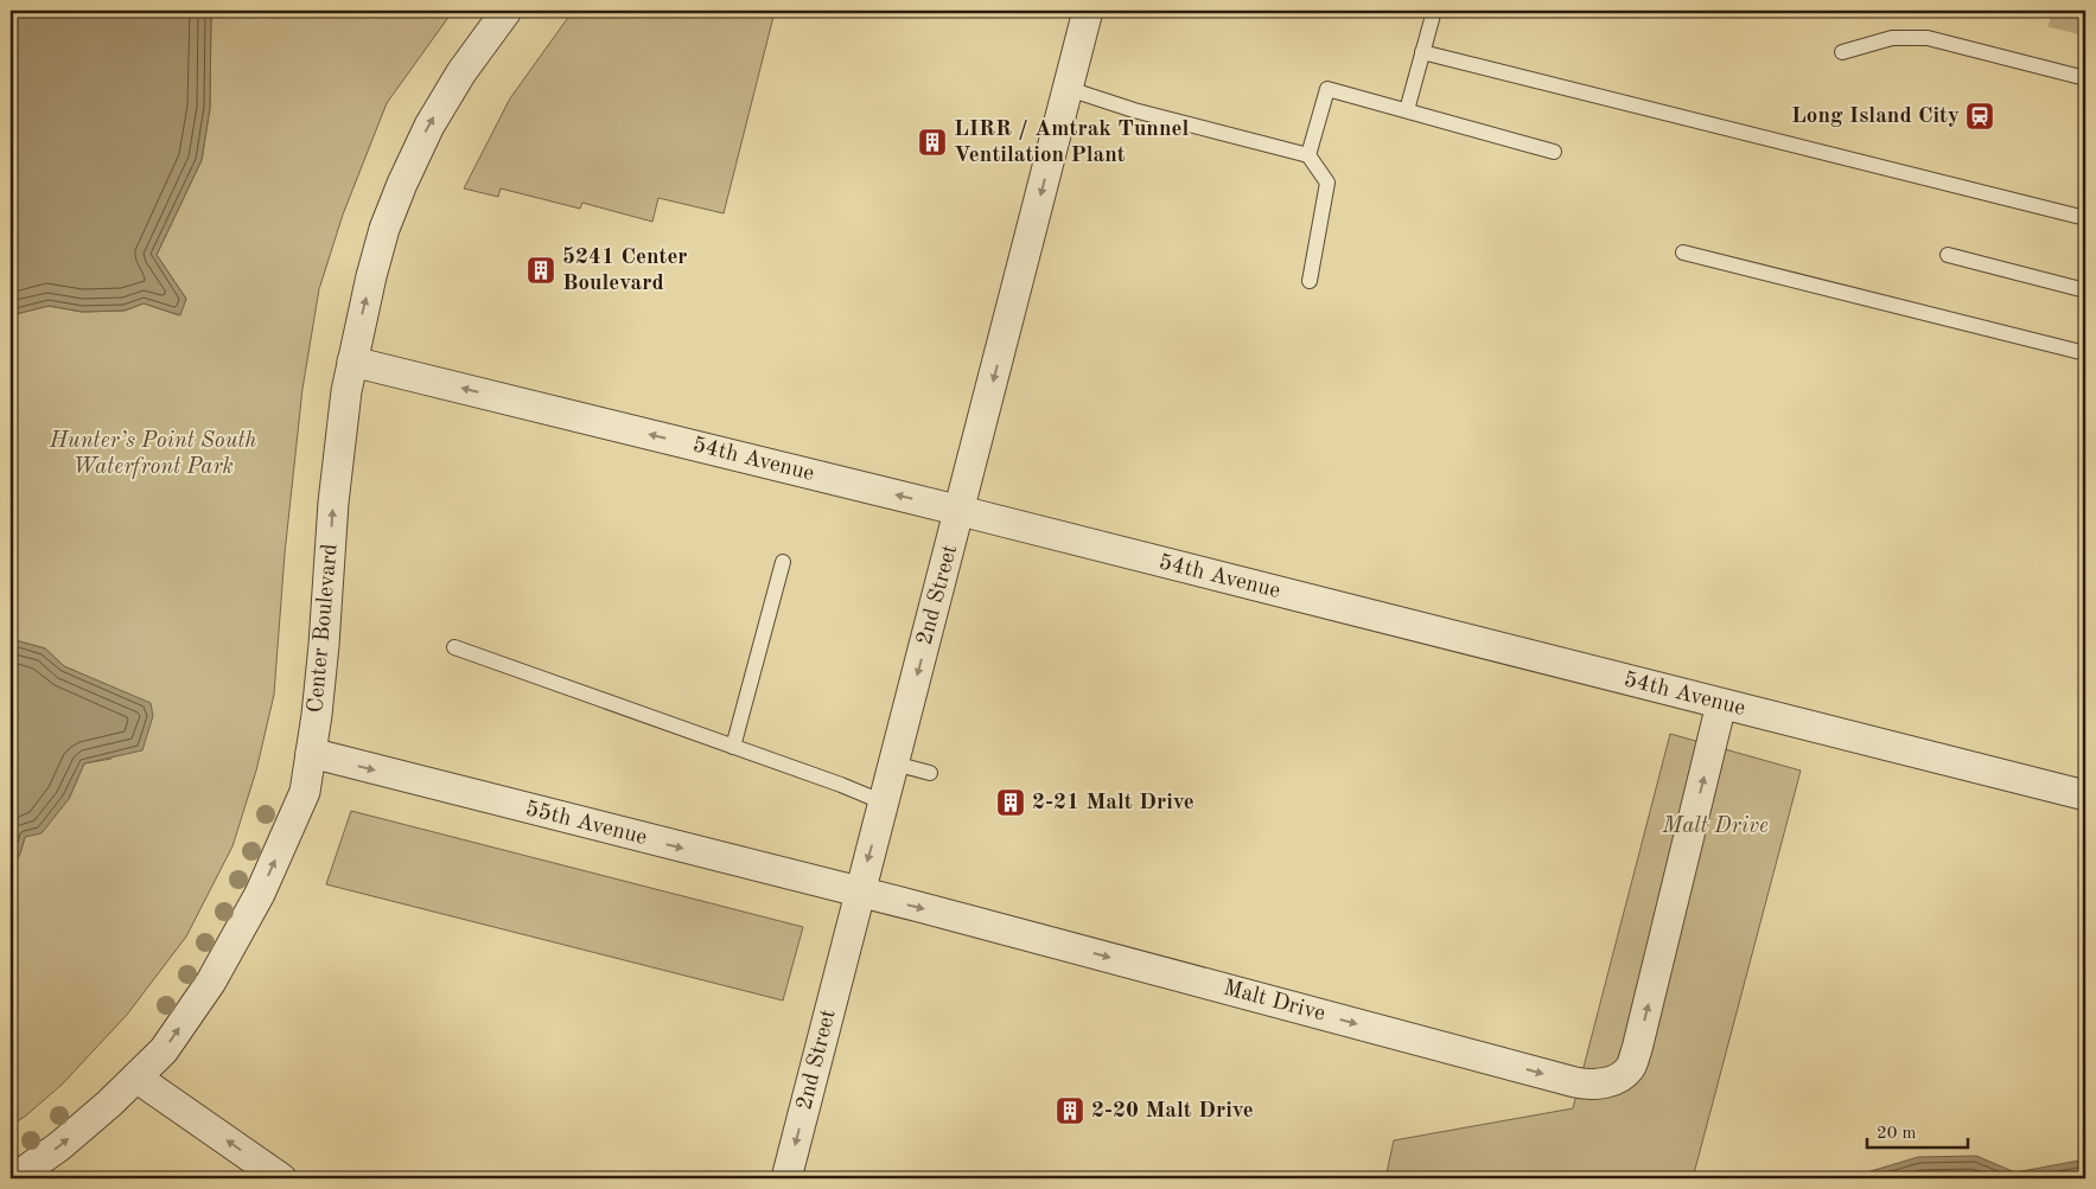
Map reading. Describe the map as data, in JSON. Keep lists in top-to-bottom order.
{
  "streets": {
    "street": [
      "54th Avenue",
      "2nd Street",
      "Center Boulevard",
      "55th Avenue",
      "Malt Drive"
    ]
  },
  "crossings": [
    ["54th Avenue", "2nd Street"],
    ["54th Avenue", "Center Boulevard"],
    ["54th Avenue", "Malt Drive"],
    ["2nd Street", "55th Avenue"],
    ["2nd Street", "Malt Drive"],
    ["Center Boulevard", "55th Avenue"],
    ["55th Avenue", "Malt Drive"]
  ],
  "one_way": [
    "54th Avenue",
    "2nd Street",
    "Center Boulevard",
    "55th Avenue"
  ],
  "parks": ["Hunter’s Point South Waterfront Park", "Malt Drive"],
  "places": {
    "station": ["Long Island City"],
    "building": [
      "LIRR / Amtrak Tunnel Ventilation Plant",
      "5241 Center Boulevard",
      "2-21 Malt Drive",
      "2-20 Malt Drive"
    ]
  },
  "scale_bar": "20 m"
}
